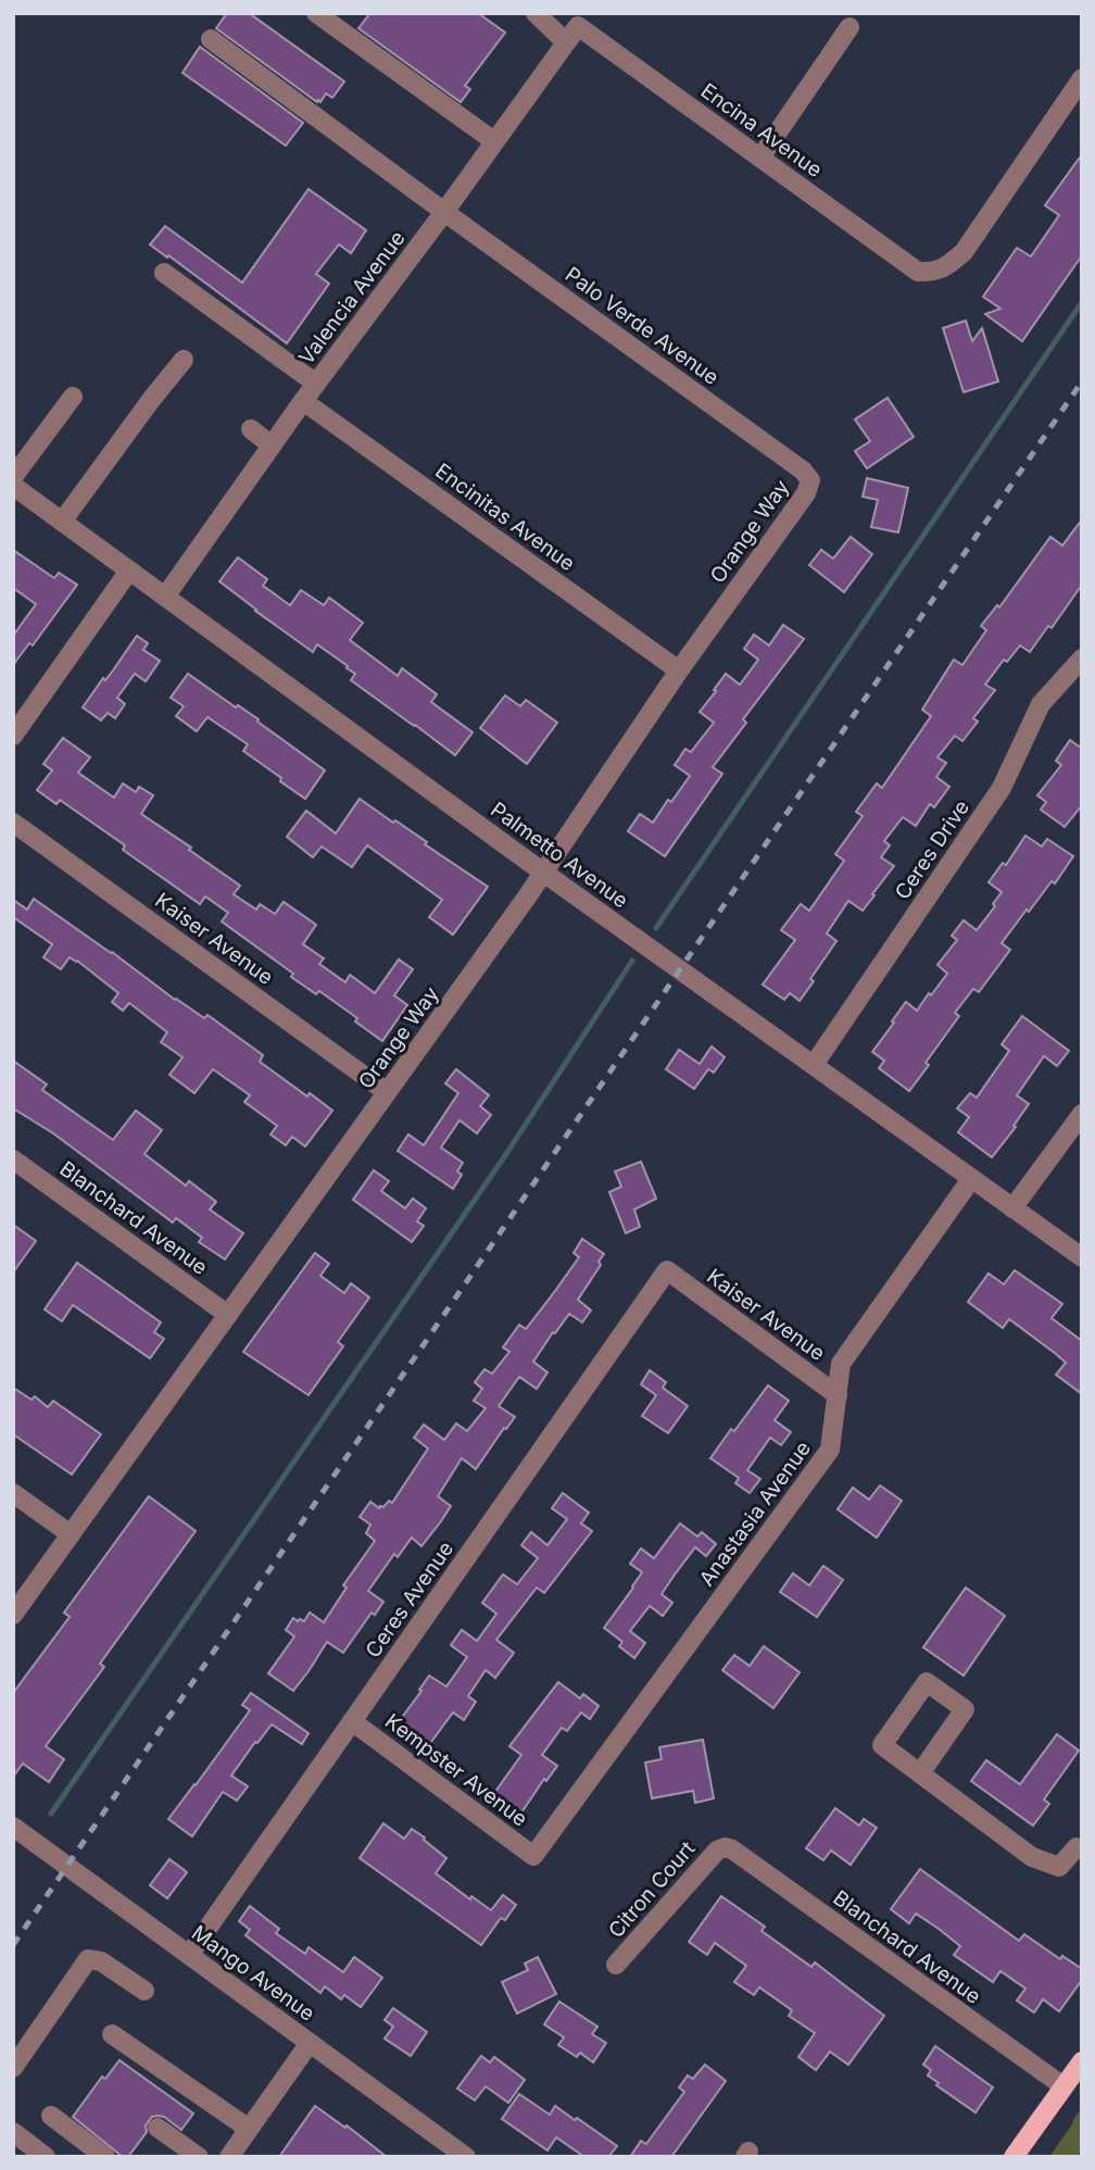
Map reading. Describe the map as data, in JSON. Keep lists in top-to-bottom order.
{
  "streets": {
    "street": [
      "Encina Avenue",
      "Valencia Avenue",
      "Palo Verde Avenue",
      "Encinitas Avenue",
      "Orange Way",
      "Ceres Drive",
      "Palmetto Avenue",
      "Kaiser Avenue",
      "Blanchard Avenue",
      "Anastasia Avenue",
      "Ceres Avenue",
      "Kempster Avenue",
      "Citron Court",
      "Mango Avenue"
    ]
  },
  "crossings": [
    ["Encina Avenue", "Valencia Avenue"],
    ["Valencia Avenue", "Palo Verde Avenue"],
    ["Valencia Avenue", "Encinitas Avenue"],
    ["Valencia Avenue", "Palmetto Avenue"],
    ["Palo Verde Avenue", "Orange Way"],
    ["Encinitas Avenue", "Orange Way"],
    ["Orange Way", "Palmetto Avenue"],
    ["Orange Way", "Kaiser Avenue"],
    ["Orange Way", "Blanchard Avenue"],
    ["Ceres Drive", "Palmetto Avenue"],
    ["Palmetto Avenue", "Anastasia Avenue"],
    ["Kaiser Avenue", "Anastasia Avenue"],
    ["Kaiser Avenue", "Ceres Avenue"],
    ["Blanchard Avenue", "Citron Court"],
    ["Anastasia Avenue", "Kempster Avenue"],
    ["Ceres Avenue", "Kempster Avenue"],
    ["Ceres Avenue", "Mango Avenue"]
  ]
}
